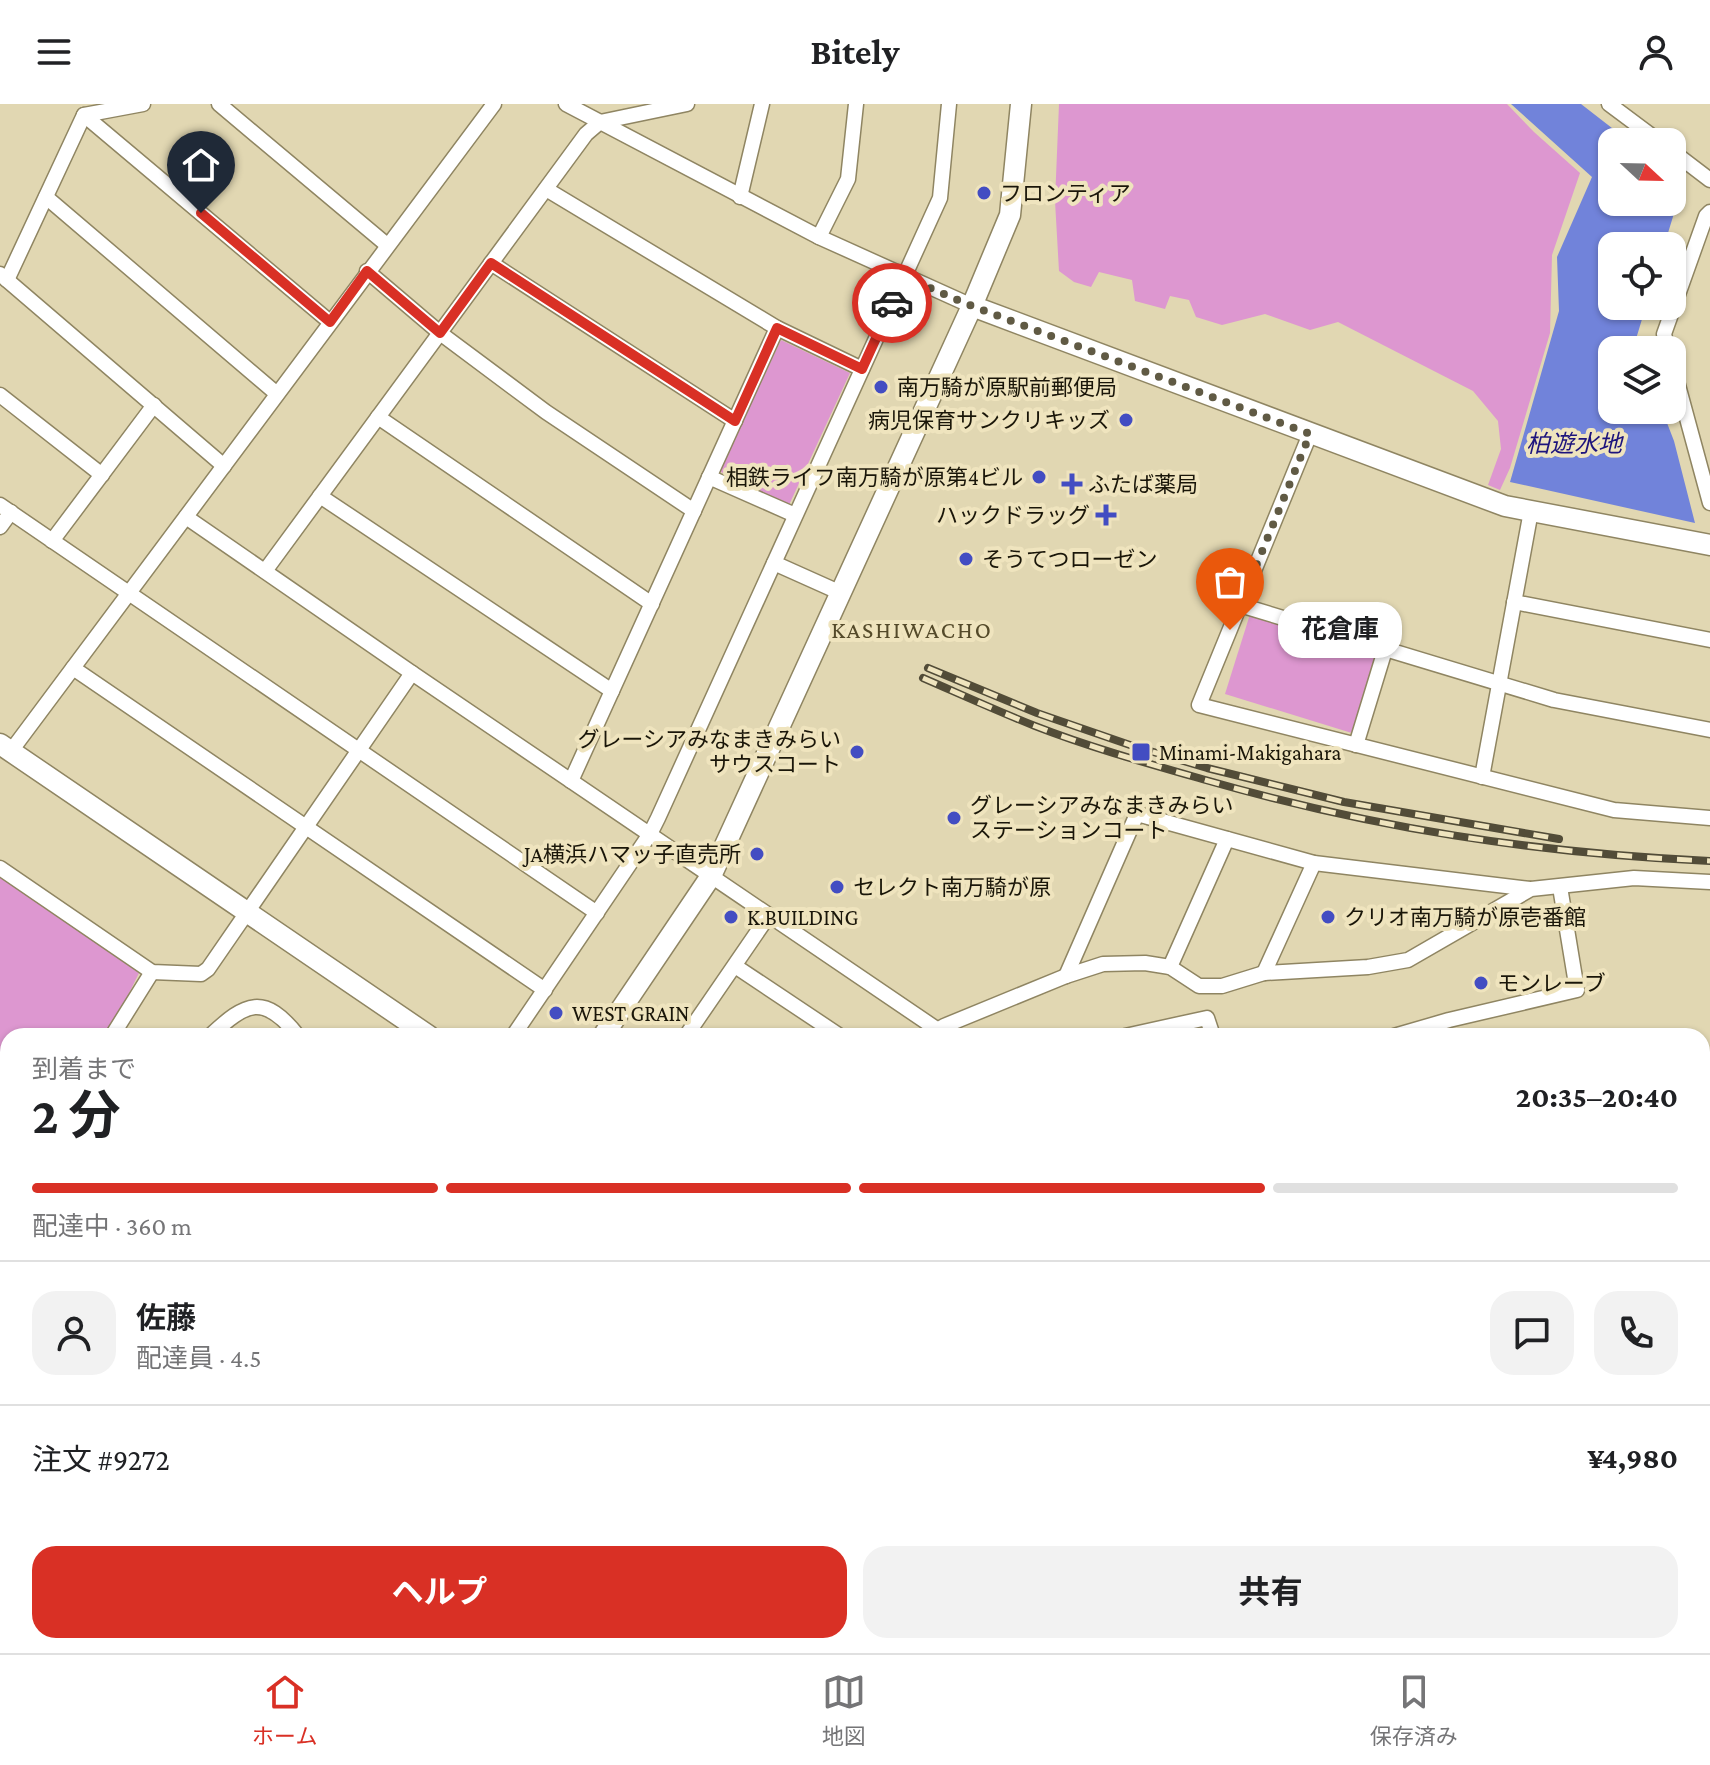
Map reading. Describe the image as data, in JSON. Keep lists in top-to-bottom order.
{
  "districts": ["KASHIWACHO"],
  "water": ["柏遊水地"],
  "places": {
    "other": [
      "フロンティア",
      "南万騎が原駅前郵便局",
      "病児保育サンクリキッズ",
      "相鉄ライフ南万騎が原第4ビル",
      "そうてつローゼン",
      "花倉庫",
      "グレーシアみなまきみらい サウスコート",
      "グレーシアみなまきみらい ステーションコート",
      "JA横浜ハマッ子直売所",
      "セレクト南万騎が原",
      "K.BUILDING",
      "クリオ南万騎が原壱番館",
      "モンレーブ",
      "WEST GRAIN"
    ],
    "health": ["ふたば薬局", "ハックドラッグ"],
    "transit": ["Minami-Makigahara"]
  },
  "north": "right",
  "page": {
    "header": "Bitely",
    "bubble": "花倉庫",
    "heading": ["2 分", "到着まで", "20:35–20:40"],
    "panel": [
      "佐藤",
      "配達員 · 4.5",
      "注文 #9272",
      "¥4,980"
    ],
    "bar": "配達中 · 360 m",
    "buttons": ["ヘルプ", "共有"],
    "tabs": ["ホーム", "地図", "保存済み"]
  }
}
